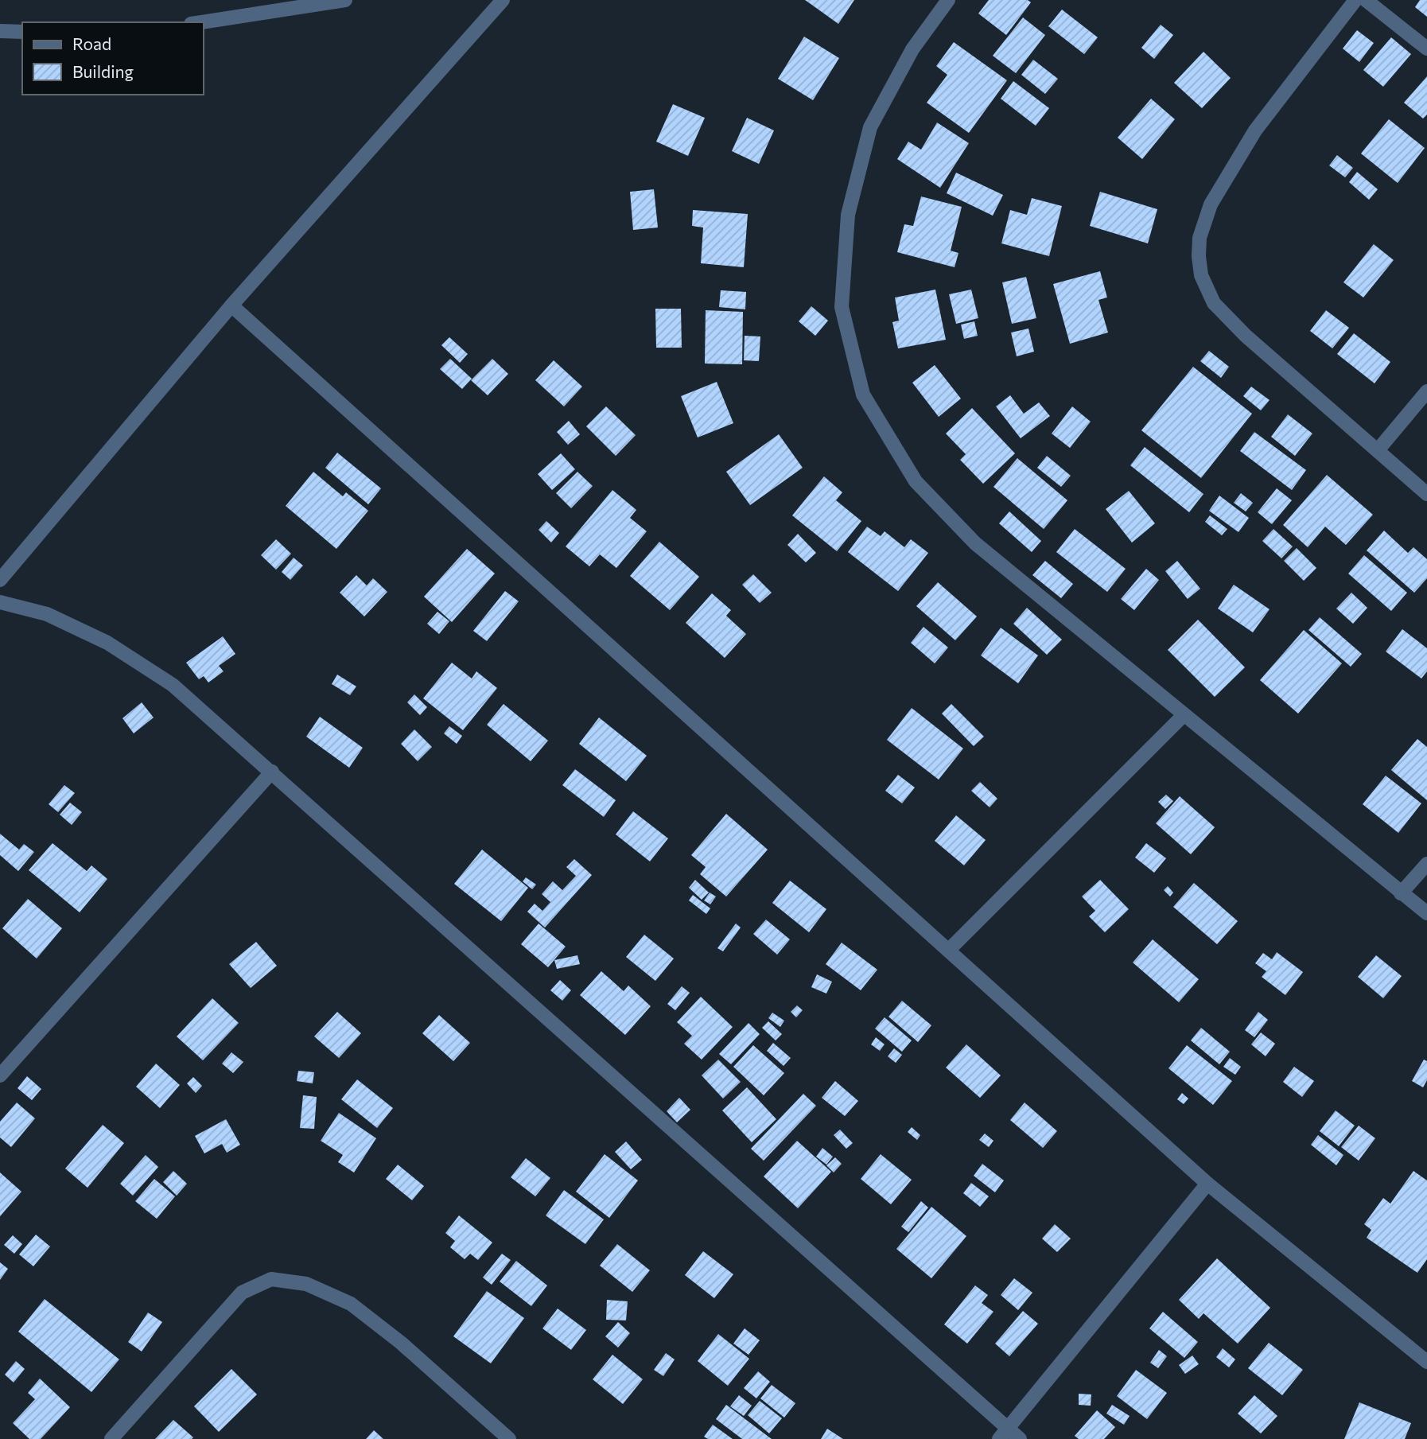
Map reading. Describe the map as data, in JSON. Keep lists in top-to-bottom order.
{
  "legend": ["Road", "Building"]
}
